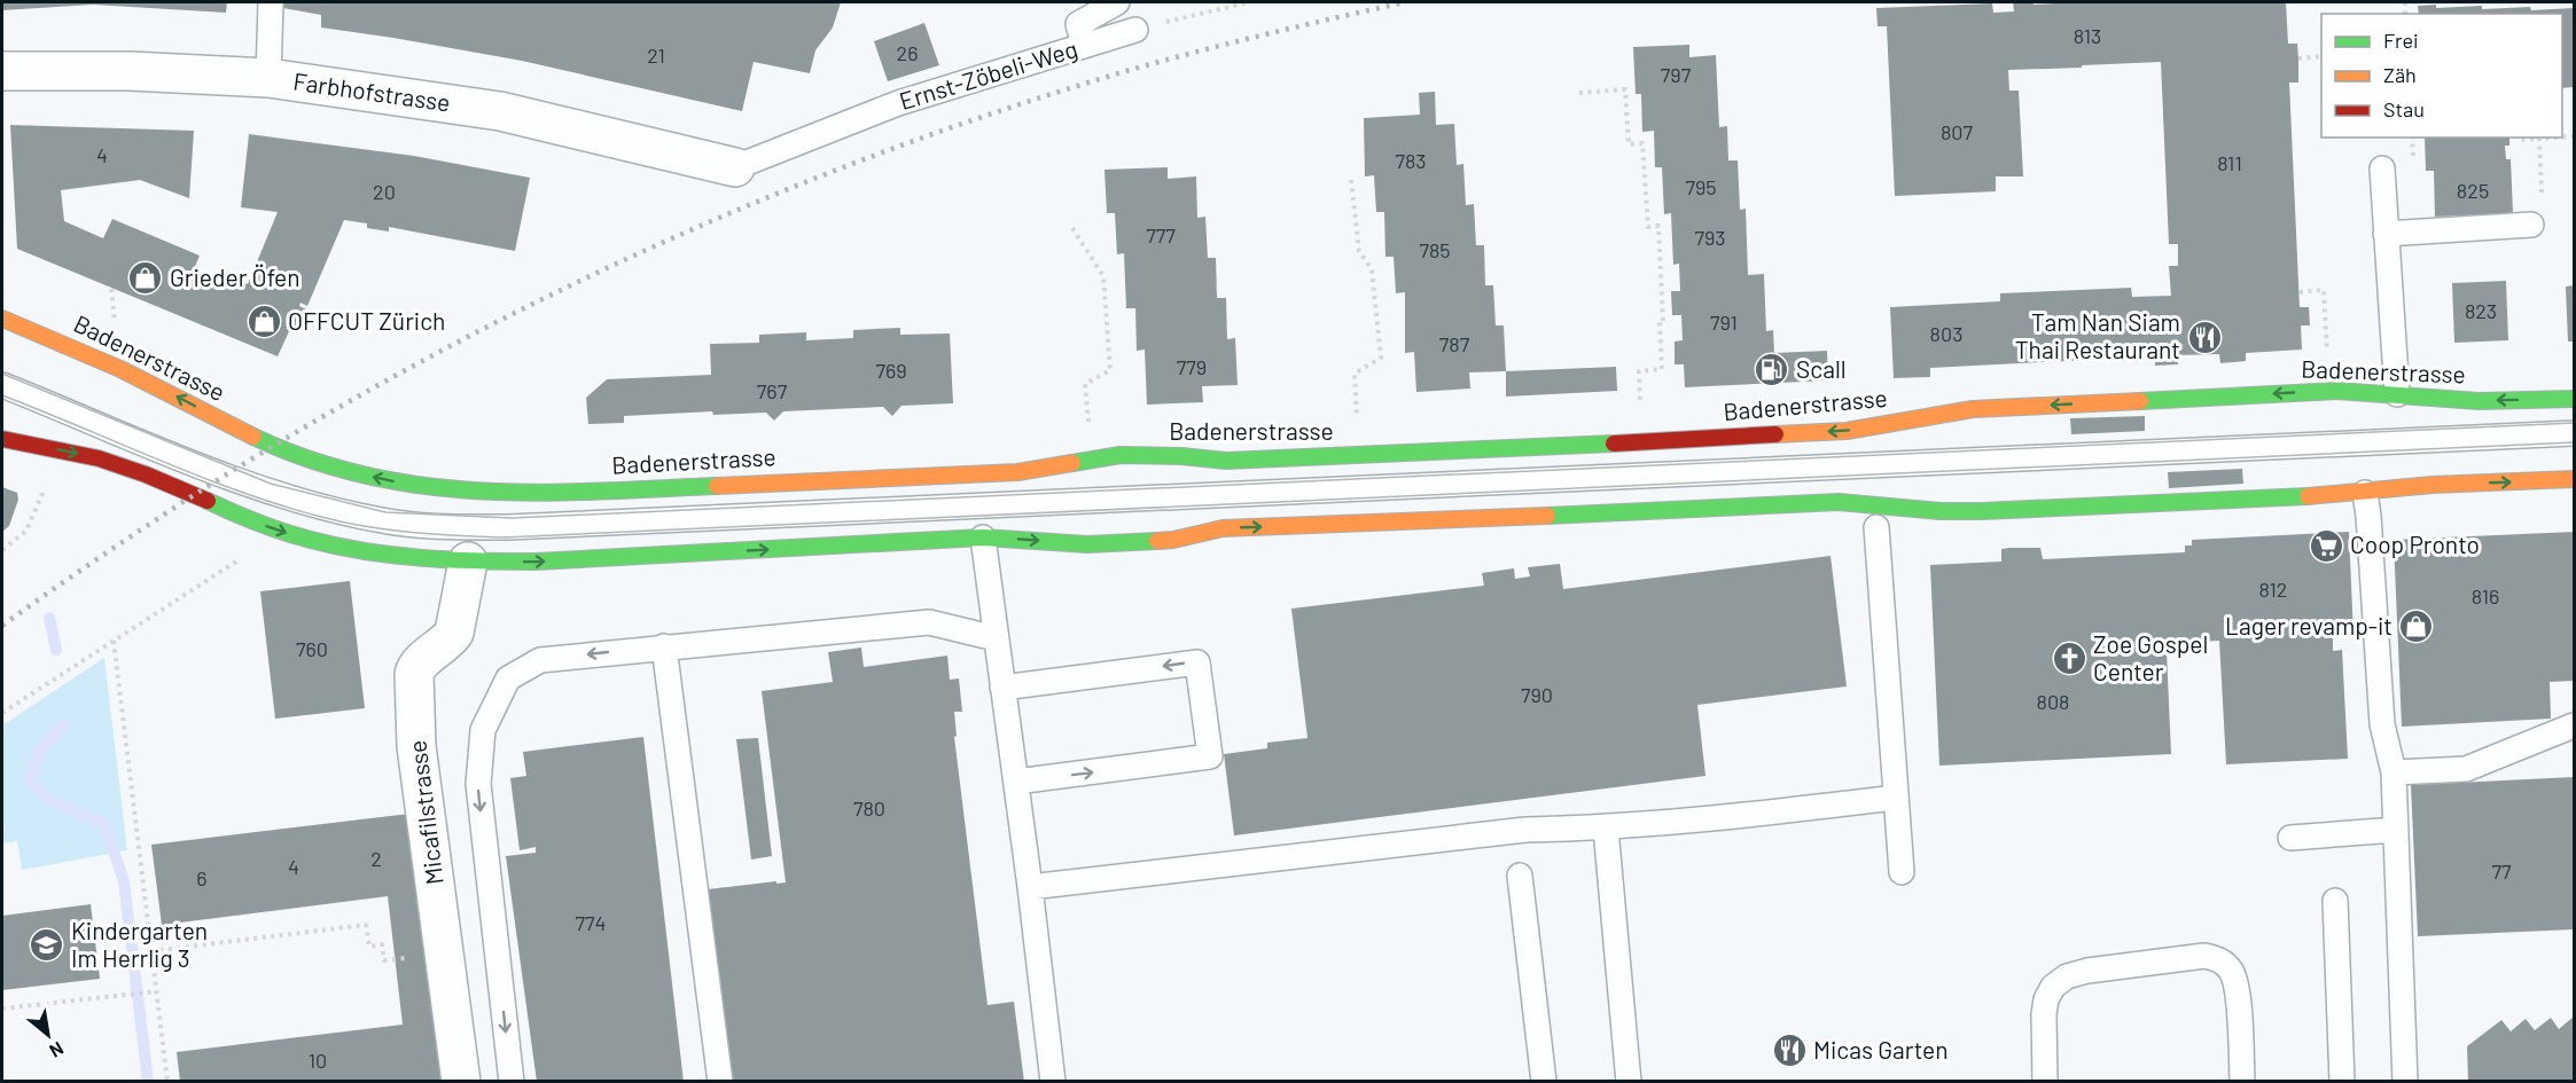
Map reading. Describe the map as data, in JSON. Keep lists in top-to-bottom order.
{
  "streets": {
    "street": ["Farbhofstrasse", "Badenerstrasse", "Micafilstrasse"],
    "lane": ["Ernst-Zöbeli-Weg"]
  },
  "crossings": [
    ["Ernst-Zöbeli-Weg", "Farbhofstrasse"]
  ],
  "places": {
    "shop": ["Grieder Öfen", "OFFCUT Zürich", "Lager revamp-it"],
    "restaurant": ["Tam Nan Siam Thai Restaurant", "Micas Garten"],
    "fuel station": ["Scall"],
    "supermarket": ["Coop Pronto"],
    "church": ["Zoe Gospel Center"],
    "school or university": ["Kindergarten Im Herrlig 3"]
  },
  "house_numbers": [
    "813",
    "26",
    "21",
    "797",
    "807",
    "4",
    "783",
    "811",
    "795",
    "825",
    "20",
    "777",
    "793",
    "785",
    "823",
    "791",
    "803",
    "787",
    "779",
    "769",
    "767",
    "812",
    "816",
    "760",
    "790",
    "808",
    "780",
    "2",
    "4",
    "77",
    "6",
    "774",
    "10"
  ],
  "legend": ["Frei", "Zäh", "Stau"],
  "north": "bottom right"
}
